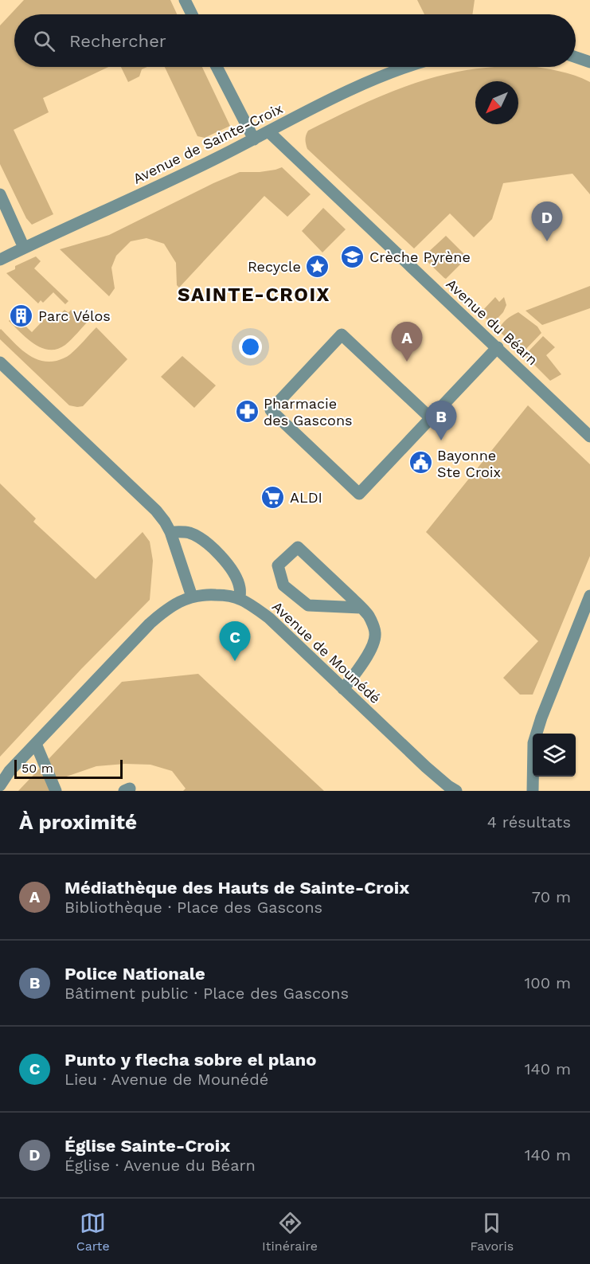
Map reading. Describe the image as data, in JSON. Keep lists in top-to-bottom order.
{
  "streets": {
    "street": ["Avenue de Sainte-Croix", "Avenue du Béarn", "Avenue de Mounédé"]
  },
  "crossings": [
    ["Avenue de Sainte-Croix", "Avenue du Béarn"]
  ],
  "districts": ["SAINTE-CROIX"],
  "places": {
    "school or university": ["Crèche Pyrène"],
    "place": ["Recycle"],
    "building": ["Parc Vélos"],
    "pharmacy": ["Pharmacie des Gascons"],
    "public building": ["Bayonne Ste Croix"],
    "supermarket": ["ALDI"]
  },
  "scale_bar": "50 m",
  "north": "bottom left",
  "page": {
    "search": "Rechercher",
    "pins": [
      "D",
      "A",
      "B",
      "C"
    ],
    "scale": "50 m",
    "heading": ["À proximité", "4 résultats"],
    "list": [
      {
        "mark": "A",
        "name": "Médiathèque des Hauts de Sainte-Croix",
        "note": "Bibliothèque · Place des Gascons",
        "value": "70 m"
      },
      {
        "mark": "B",
        "name": "Police Nationale",
        "note": "Bâtiment public · Place des Gascons",
        "value": "100 m"
      },
      {
        "mark": "C",
        "name": "Punto y flecha sobre el plano",
        "note": "Lieu · Avenue de Mounédé",
        "value": "140 m"
      },
      {
        "mark": "D",
        "name": "Église Sainte-Croix",
        "note": "Église · Avenue du Béarn",
        "value": "140 m"
      }
    ],
    "nav": ["Carte", "Itinéraire", "Favoris"]
  }
}
